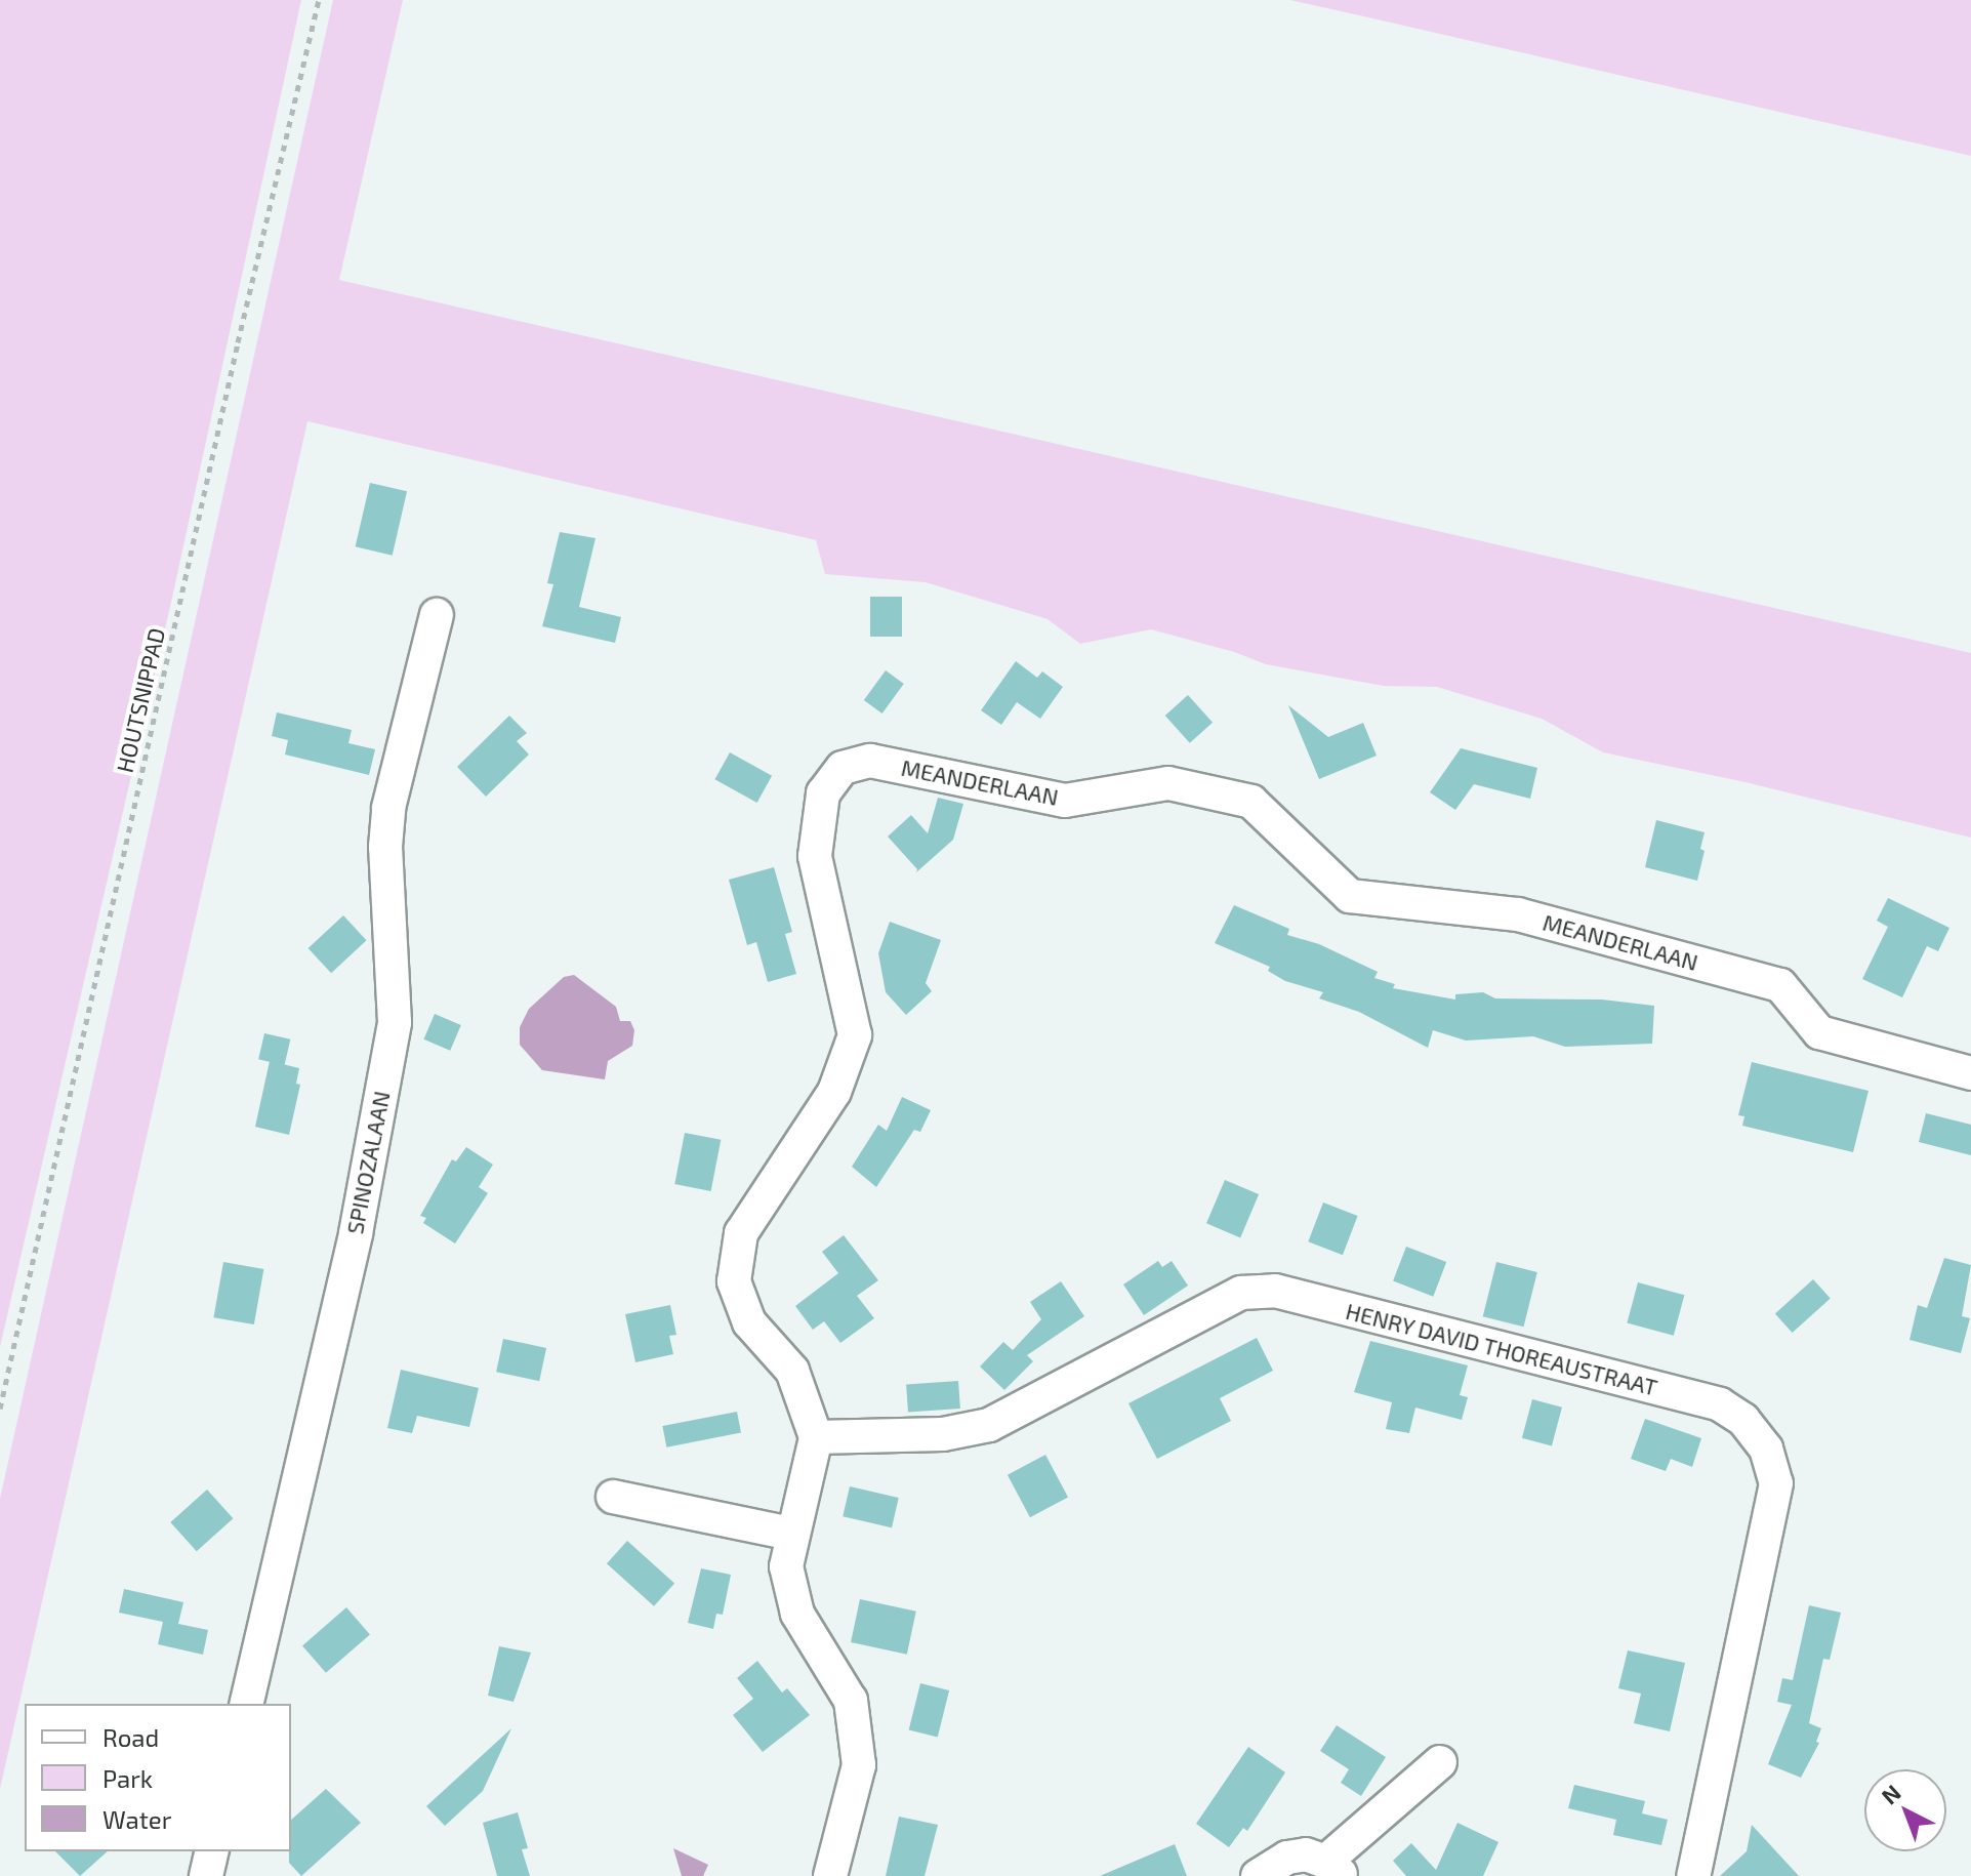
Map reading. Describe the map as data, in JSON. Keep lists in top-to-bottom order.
{
  "streets": {
    "street": ["MEANDERLAAN", "SPINOZALAAN", "HENRY DAVID THOREAUSTRAAT"],
    "path": ["HOUTSNIPPAD"]
  },
  "crossings": [
    ["MEANDERLAAN", "HENRY DAVID THOREAUSTRAAT"]
  ],
  "legend": ["Road", "Park", "Water"],
  "north": "top left"
}
